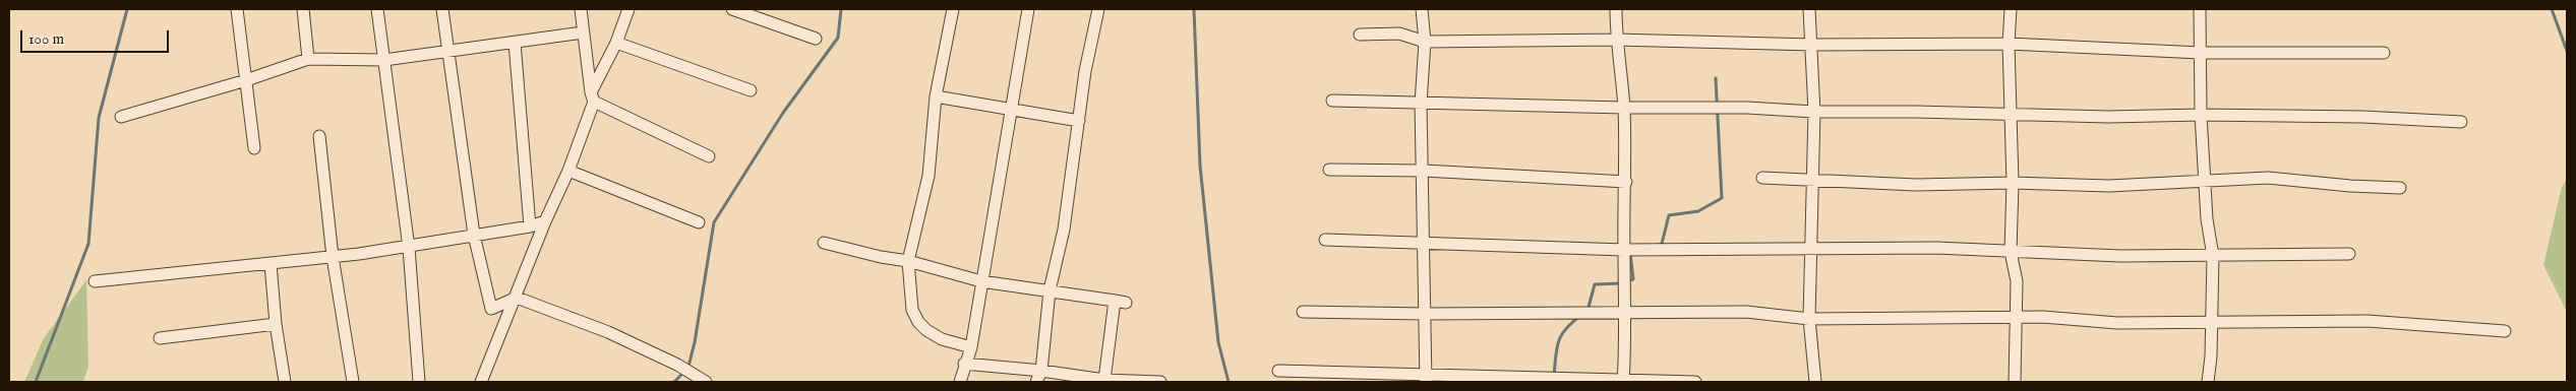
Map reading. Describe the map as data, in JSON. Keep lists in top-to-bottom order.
{
  "scale_bar": "100 m"
}
